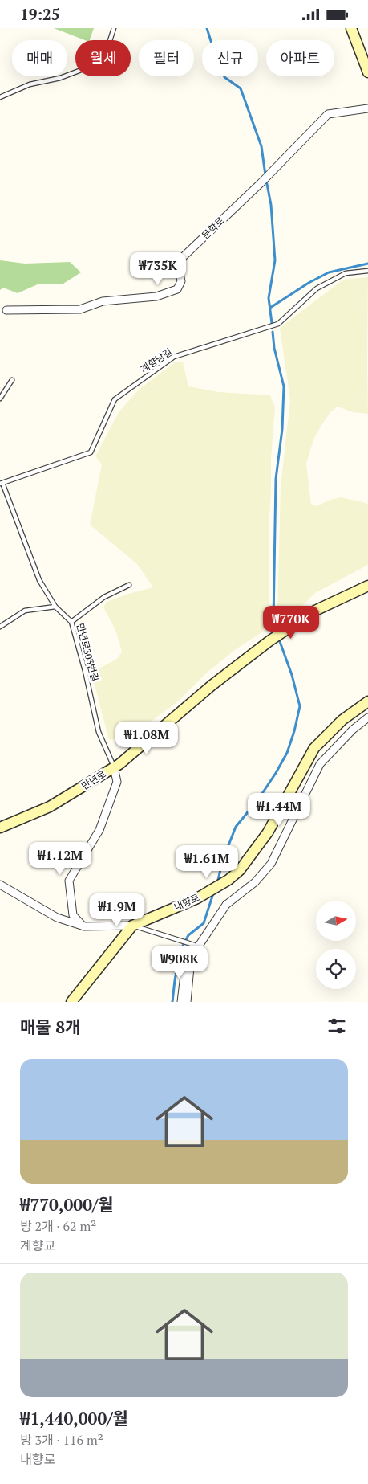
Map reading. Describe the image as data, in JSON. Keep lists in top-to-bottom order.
{
  "streets": {
    "street": ["문학로", "만년로", "내향로"],
    "lane": ["계향남길", "만년로303번길"]
  },
  "crossings": [
    ["계향남길", "만년로303번길"],
    ["만년로303번길", "만년로"]
  ],
  "north": "right",
  "page": {
    "status": "19:25",
    "chip": [
      "매매",
      "월세",
      "필터",
      "신규",
      "아파트"
    ],
    "price": [
      "₩735K",
      "₩770K",
      "₩1.08M",
      "₩1.44M",
      "₩1.12M",
      "₩1.61M",
      "₩1.9M",
      "₩908K"
    ],
    "heading": "매물 8개",
    "list": [
      {
        "name": "₩770,000/월",
        "note": "방 2개 · 62 m² · 계향교"
      },
      {
        "name": "₩1,440,000/월",
        "note": "방 3개 · 116 m² · 내향로"
      }
    ]
  }
}
